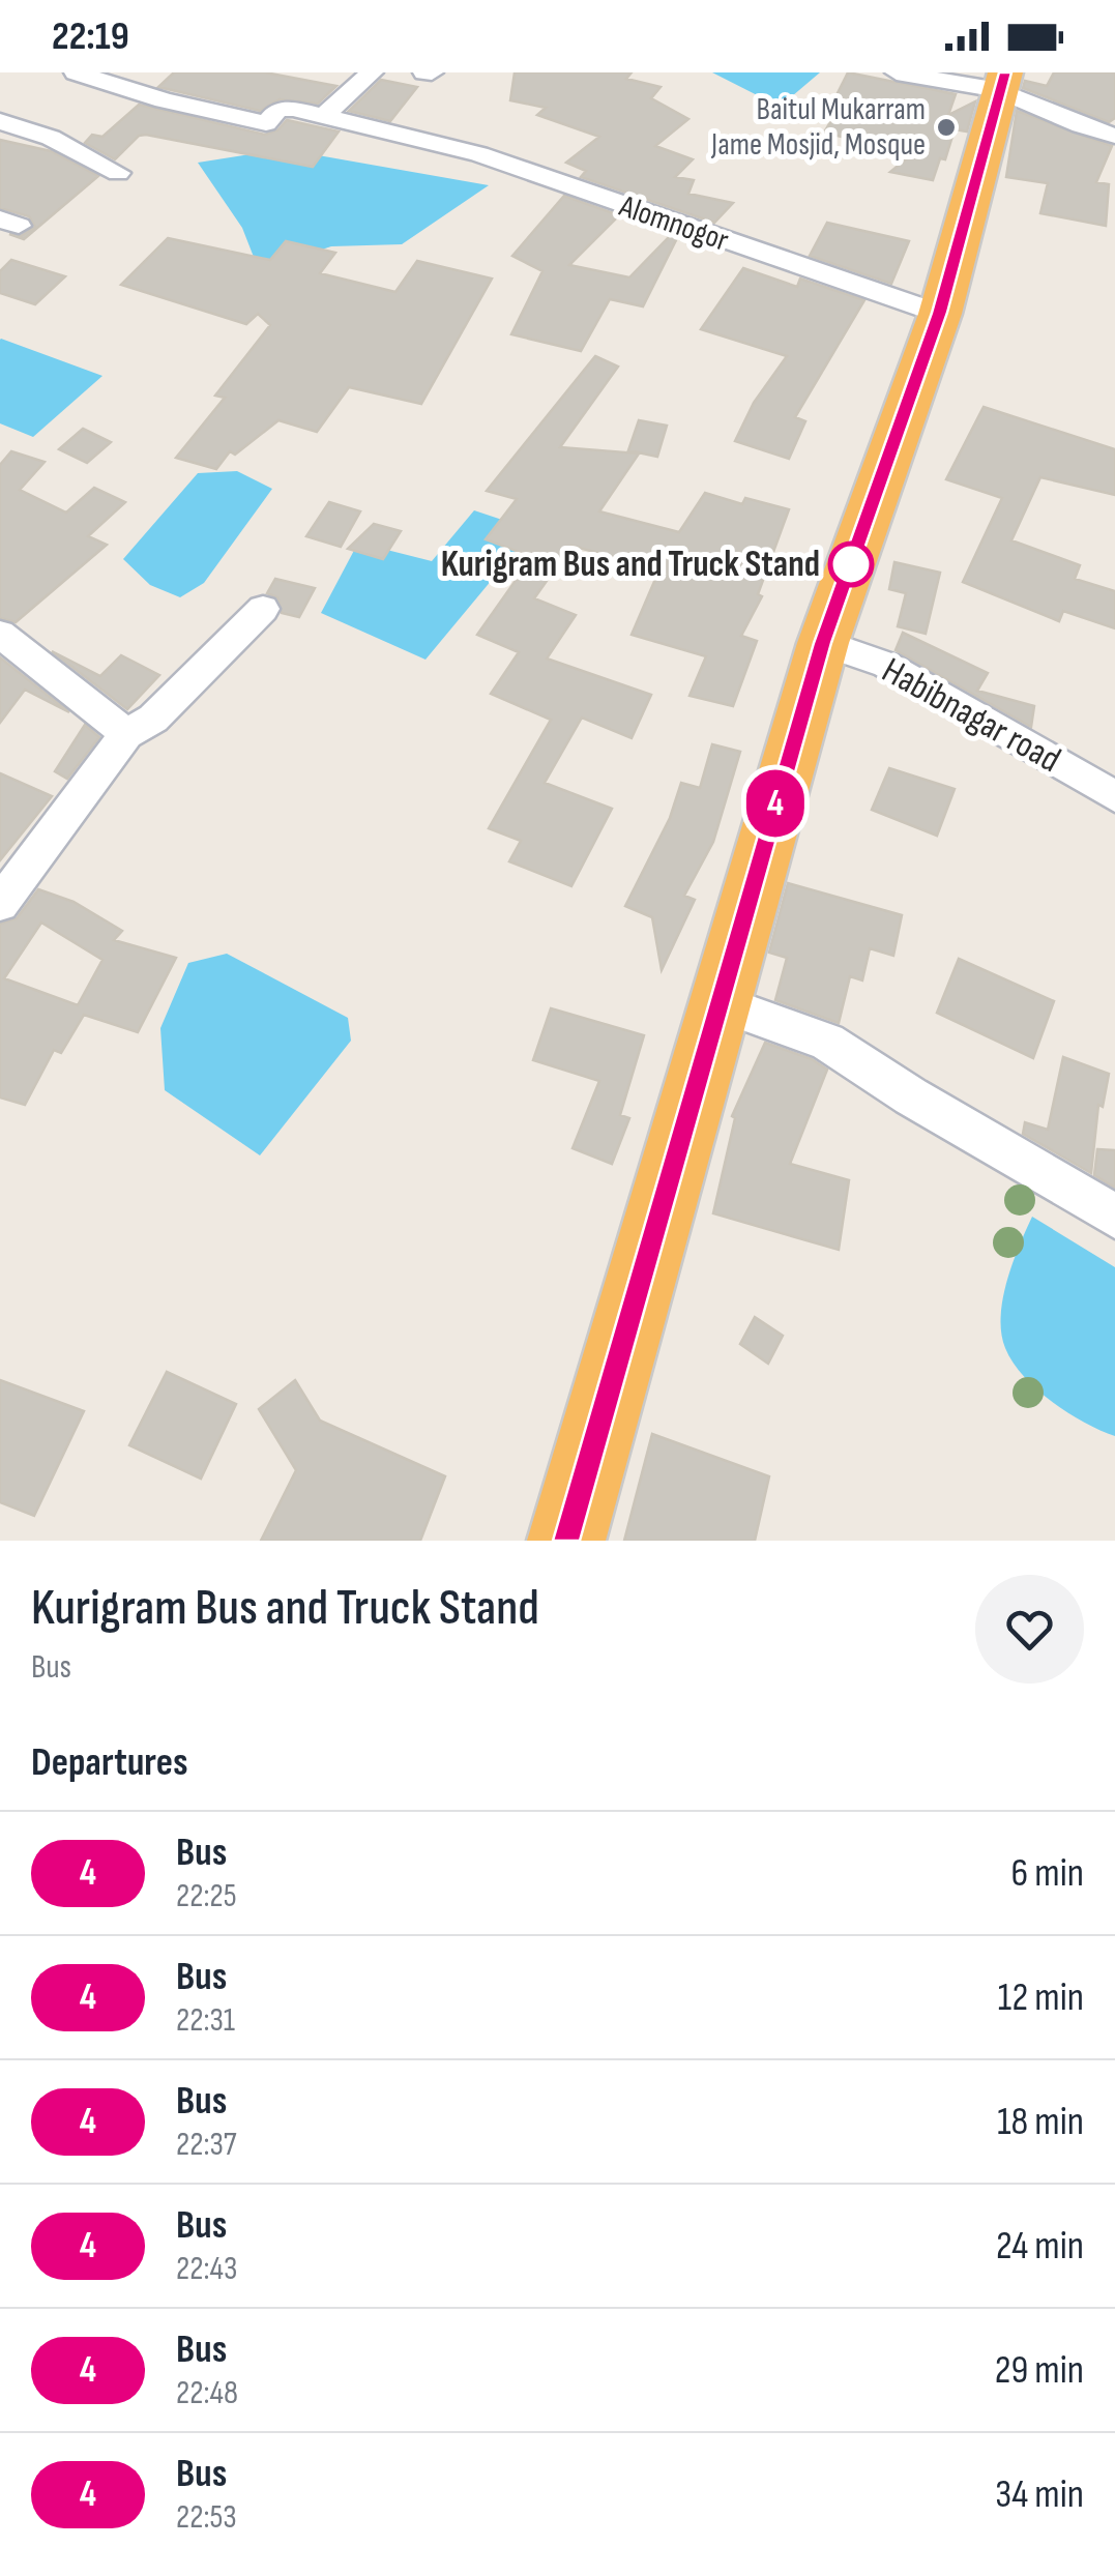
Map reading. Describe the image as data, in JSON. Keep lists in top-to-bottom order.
{
  "streets": {
    "street": ["Alomnogor", "Habibnagar road"]
  },
  "places": ["Baitul Mukarram Jame Mosjid, Mosque", "Kurigram Bus and Truck Stand"],
  "lines": ["bus line 4"],
  "page": {
    "status": "22:19",
    "on_map": "4",
    "heading": [
      ["Kurigram Bus and Truck Stand", "Bus"],
      "Departures"
    ],
    "list": [
      {
        "mark": "4",
        "name": "Bus",
        "note": "22:25",
        "value": "6 min"
      },
      {
        "mark": "4",
        "name": "Bus",
        "note": "22:31",
        "value": "12 min"
      },
      {
        "mark": "4",
        "name": "Bus",
        "note": "22:37",
        "value": "18 min"
      },
      {
        "mark": "4",
        "name": "Bus",
        "note": "22:43",
        "value": "24 min"
      },
      {
        "mark": "4",
        "name": "Bus",
        "note": "22:48",
        "value": "29 min"
      },
      {
        "mark": "4",
        "name": "Bus",
        "note": "22:53",
        "value": "34 min"
      }
    ]
  }
}
